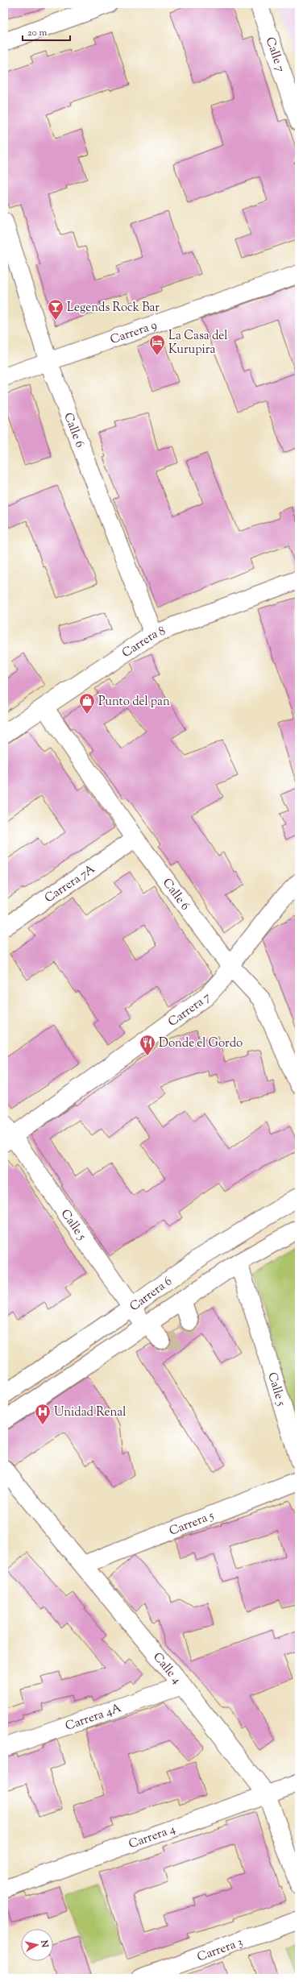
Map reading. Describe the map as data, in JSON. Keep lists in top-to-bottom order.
{
  "streets": {
    "street": [
      "Calle 7",
      "Carrera 9",
      "Calle 6",
      "Carrera 8",
      "Carrera 7A",
      "Carrera 7",
      "Calle 5",
      "Carrera 6",
      "Carrera 5",
      "Calle 4",
      "Carrera 4A",
      "Carrera 4",
      "Carrera 3"
    ]
  },
  "crossings": [
    ["Carrera 9", "Calle 6"],
    ["Calle 6", "Carrera 8"],
    ["Calle 6", "Carrera 7A"],
    ["Calle 6", "Carrera 7"],
    ["Carrera 7", "Calle 5"],
    ["Calle 5", "Carrera 6"],
    ["Carrera 5", "Calle 4"],
    ["Calle 4", "Carrera 4A"],
    ["Calle 4", "Carrera 4"]
  ],
  "places": {
    "bar": ["Legends Rock Bar"],
    "hotel": ["La Casa del Kurupira"],
    "shop": ["Punto del pan"],
    "restaurant": ["Donde el Gordo"],
    "hospital": ["Unidad Renal"]
  },
  "scale_bar": "20 m",
  "north": "right"
}
